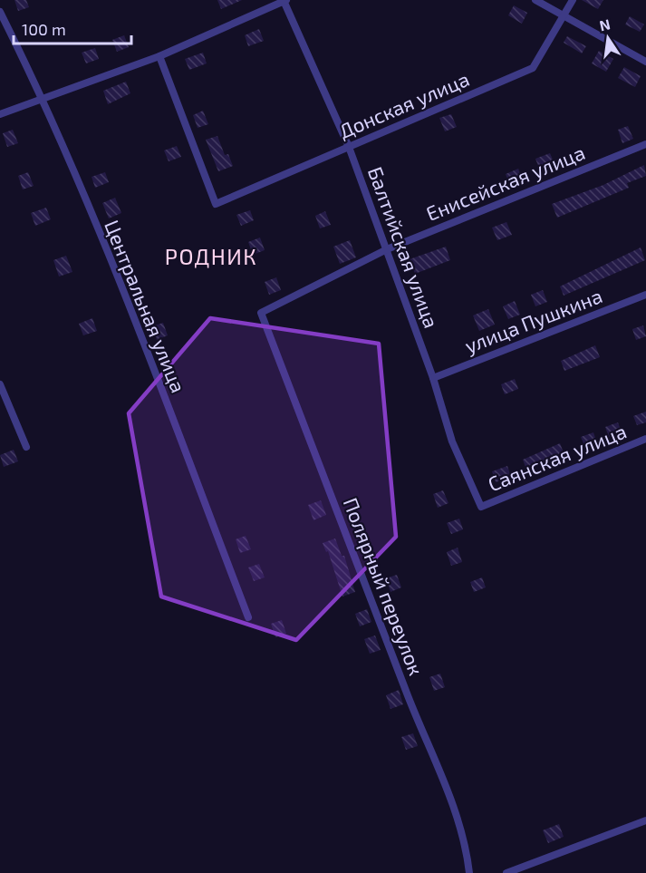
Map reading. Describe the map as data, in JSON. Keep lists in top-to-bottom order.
{
  "streets": {
    "street": [
      "Донская улица",
      "Енисейская улица",
      "Балтийская улица",
      "Центральная улица",
      "улица Пушкина",
      "Саянская улица",
      "Полярный переулок"
    ]
  },
  "crossings": [
    ["Донская улица", "Балтийская улица"],
    ["Енисейская улица", "Балтийская улица"],
    ["Енисейская улица", "Полярный переулок"],
    ["Балтийская улица", "улица Пушкина"],
    ["Балтийская улица", "Саянская улица"]
  ],
  "districts": ["РОДНИК"],
  "scale_bar": "100 m",
  "north": "top"
}
